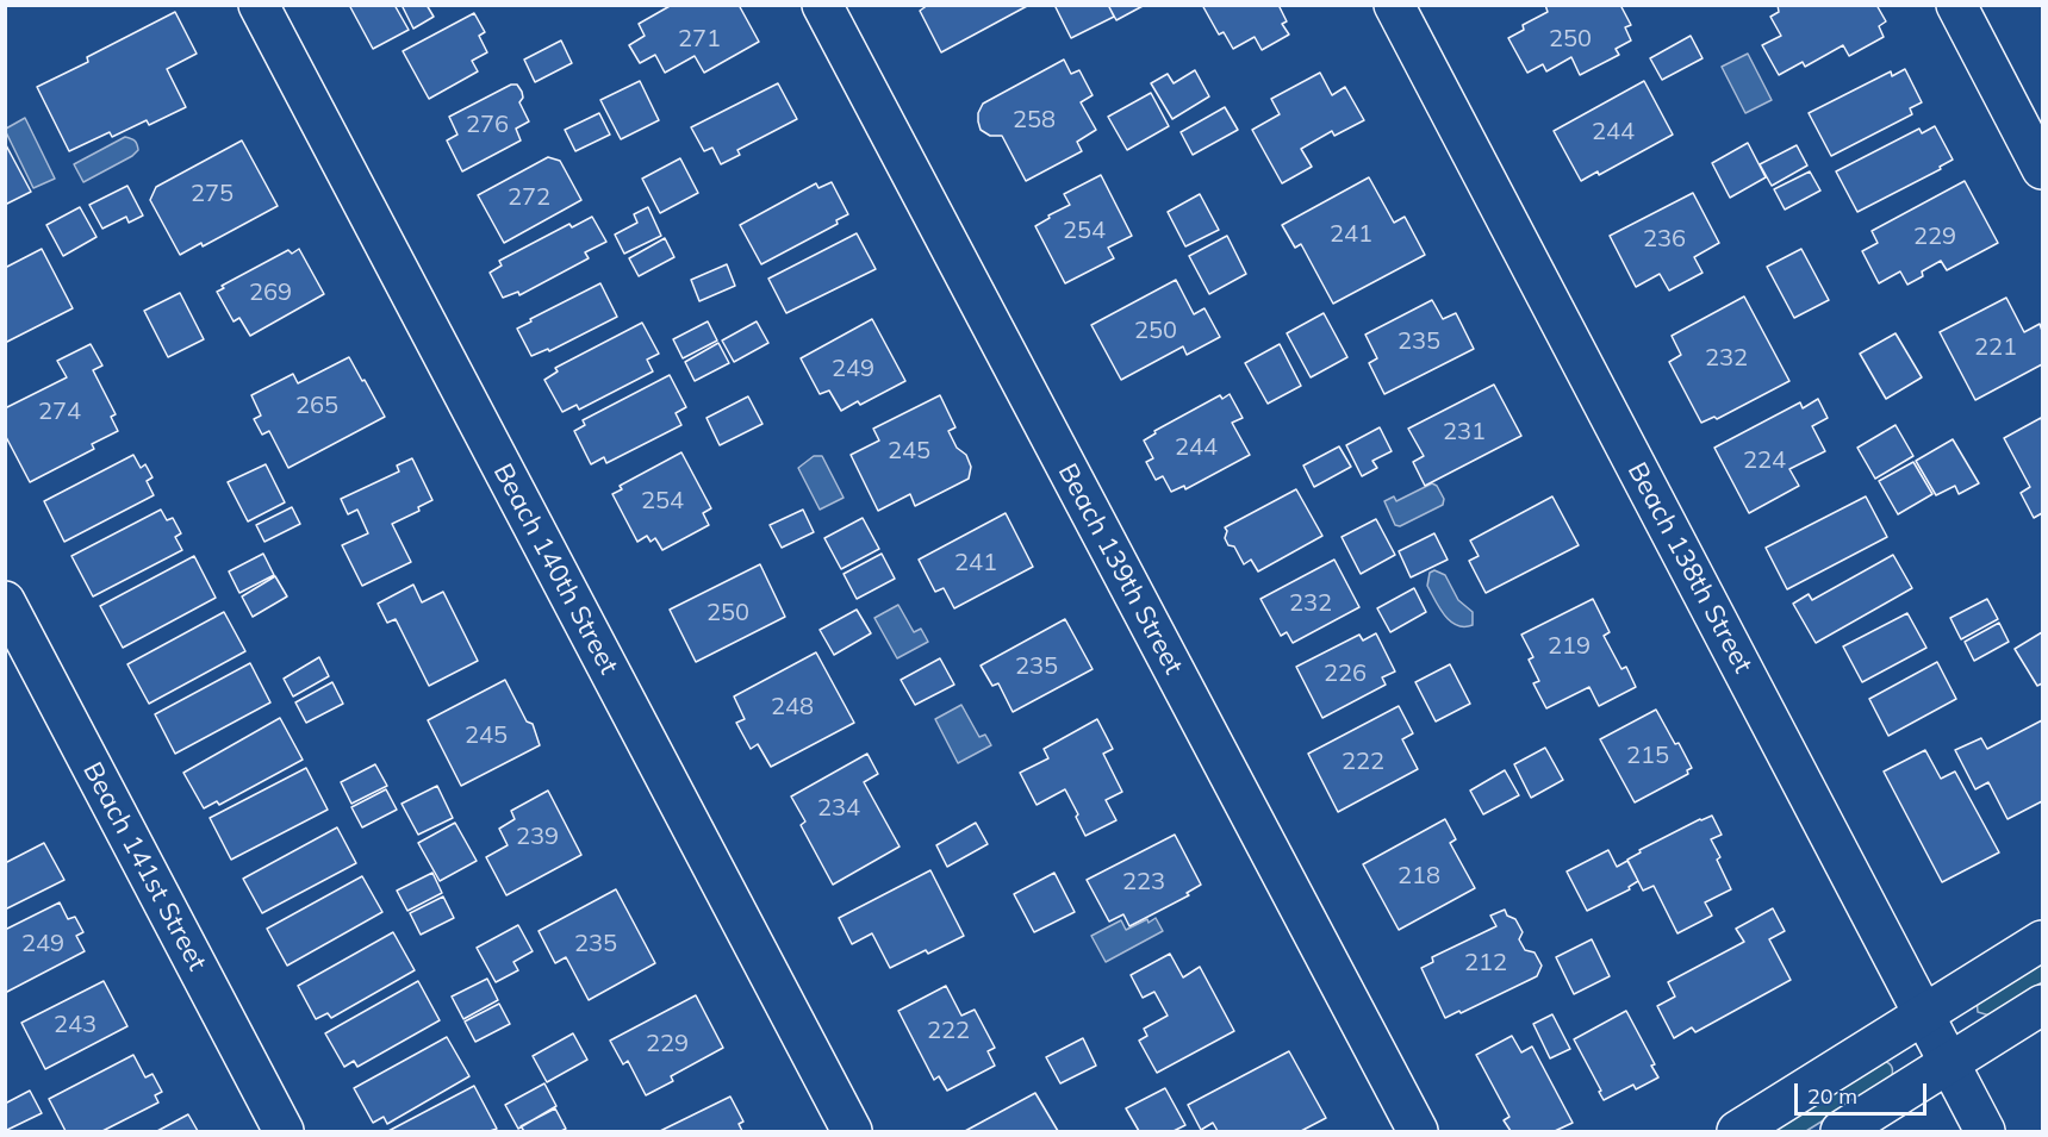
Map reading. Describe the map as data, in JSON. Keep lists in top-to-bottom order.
{
  "streets": {
    "street": [
      "Beach 138th Street",
      "Beach 140th Street",
      "Beach 139th Street",
      "Beach 141st Street"
    ]
  },
  "house_numbers": [
    "271",
    "250",
    "258",
    "276",
    "244",
    "275",
    "272",
    "254",
    "241",
    "229",
    "236",
    "269",
    "250",
    "235",
    "221",
    "232",
    "249",
    "265",
    "274",
    "231",
    "244",
    "245",
    "224",
    "254",
    "241",
    "232",
    "250",
    "219",
    "235",
    "226",
    "248",
    "245",
    "215",
    "222",
    "234",
    "239",
    "218",
    "223",
    "249",
    "235",
    "212",
    "243",
    "222",
    "229"
  ],
  "scale_bar": "20 m"
}
